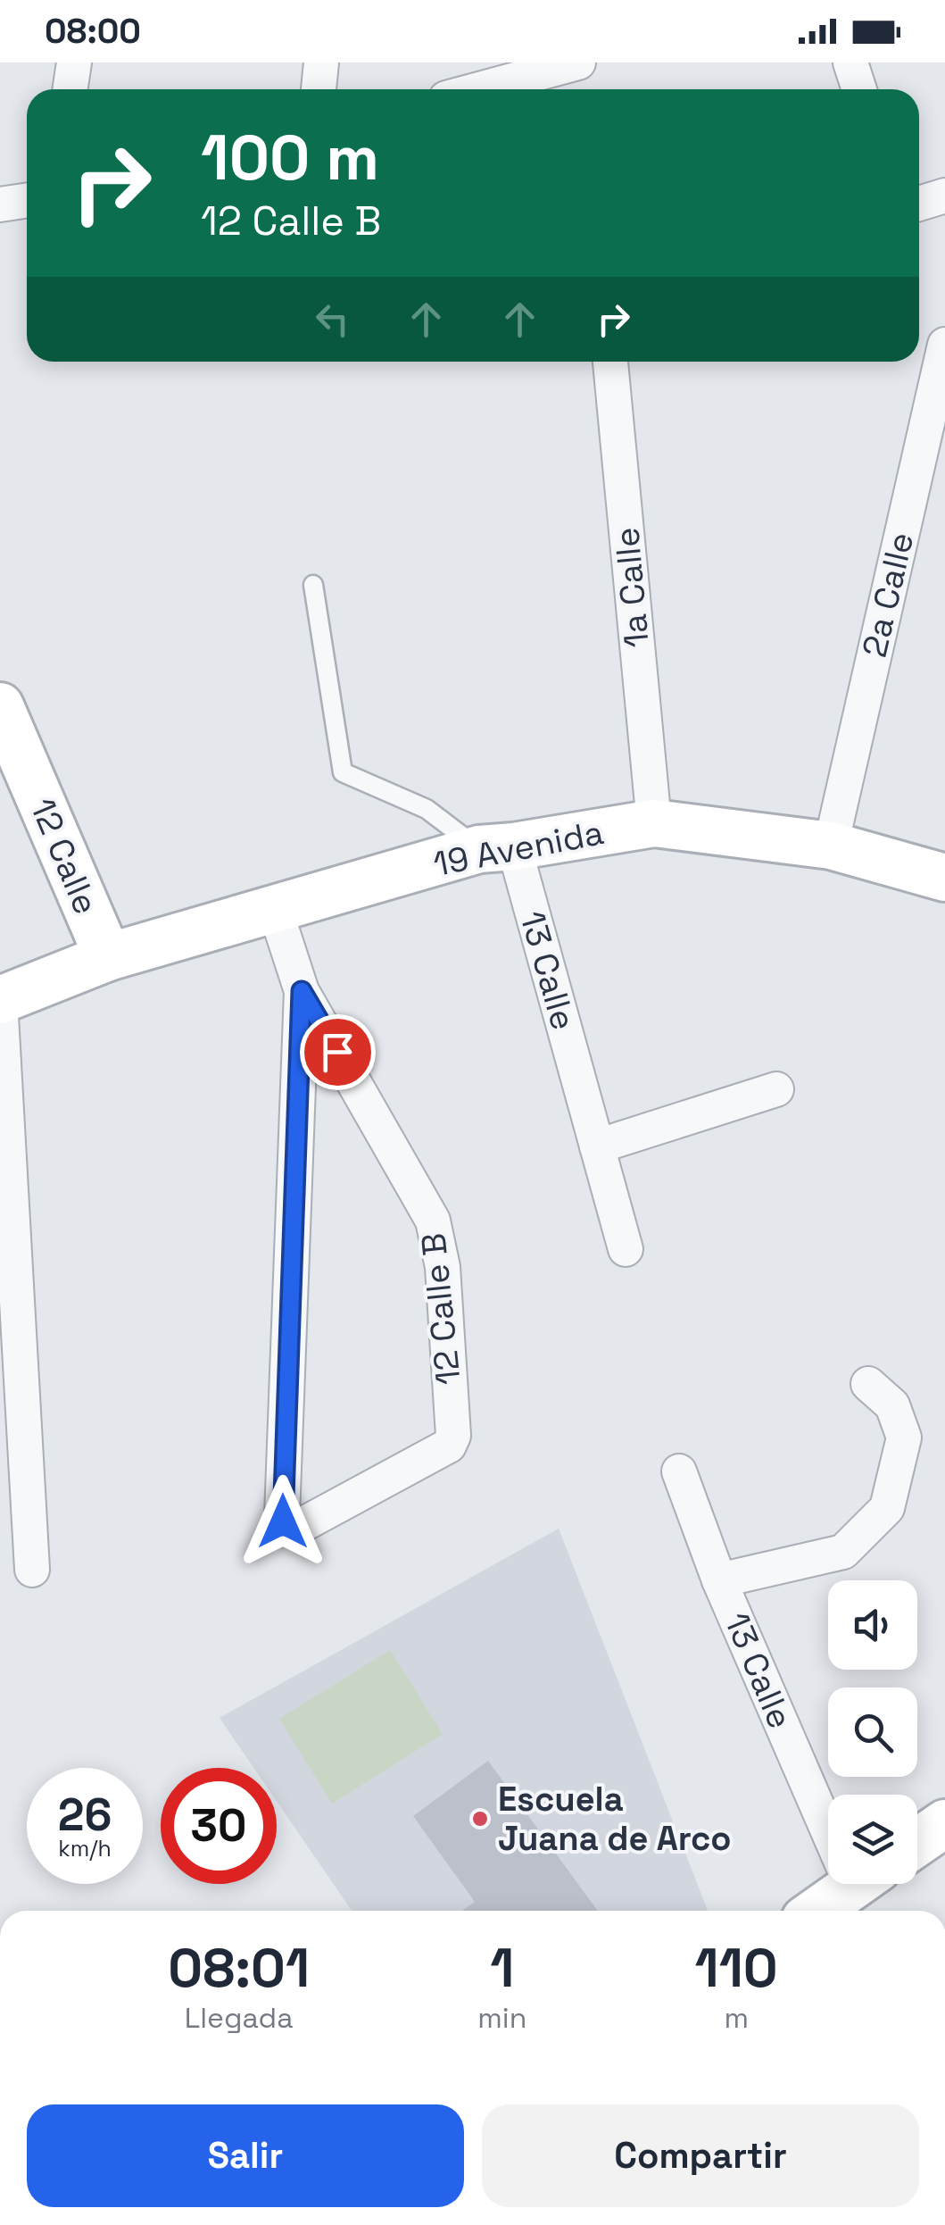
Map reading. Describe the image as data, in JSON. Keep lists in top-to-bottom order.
{
  "streets": {
    "street": [
      "1a Calle",
      "2a Calle",
      "19 Avenida",
      "12 Calle",
      "13 Calle",
      "12 Calle B"
    ]
  },
  "crossings": [
    ["1a Calle", "19 Avenida"],
    ["2a Calle", "19 Avenida"],
    ["19 Avenida", "12 Calle"],
    ["19 Avenida", "13 Calle"]
  ],
  "places": ["Escuela Juana de Arco"],
  "page": {
    "status": "08:00",
    "turn": ["100 m", "12 Calle B"],
    "speed": "26 km/h",
    "limit": "30",
    "eta": [
      "08:01",
      "Llegada",
      "1",
      "min",
      "110",
      "m"
    ],
    "buttons": ["Salir", "Compartir"]
  }
}
